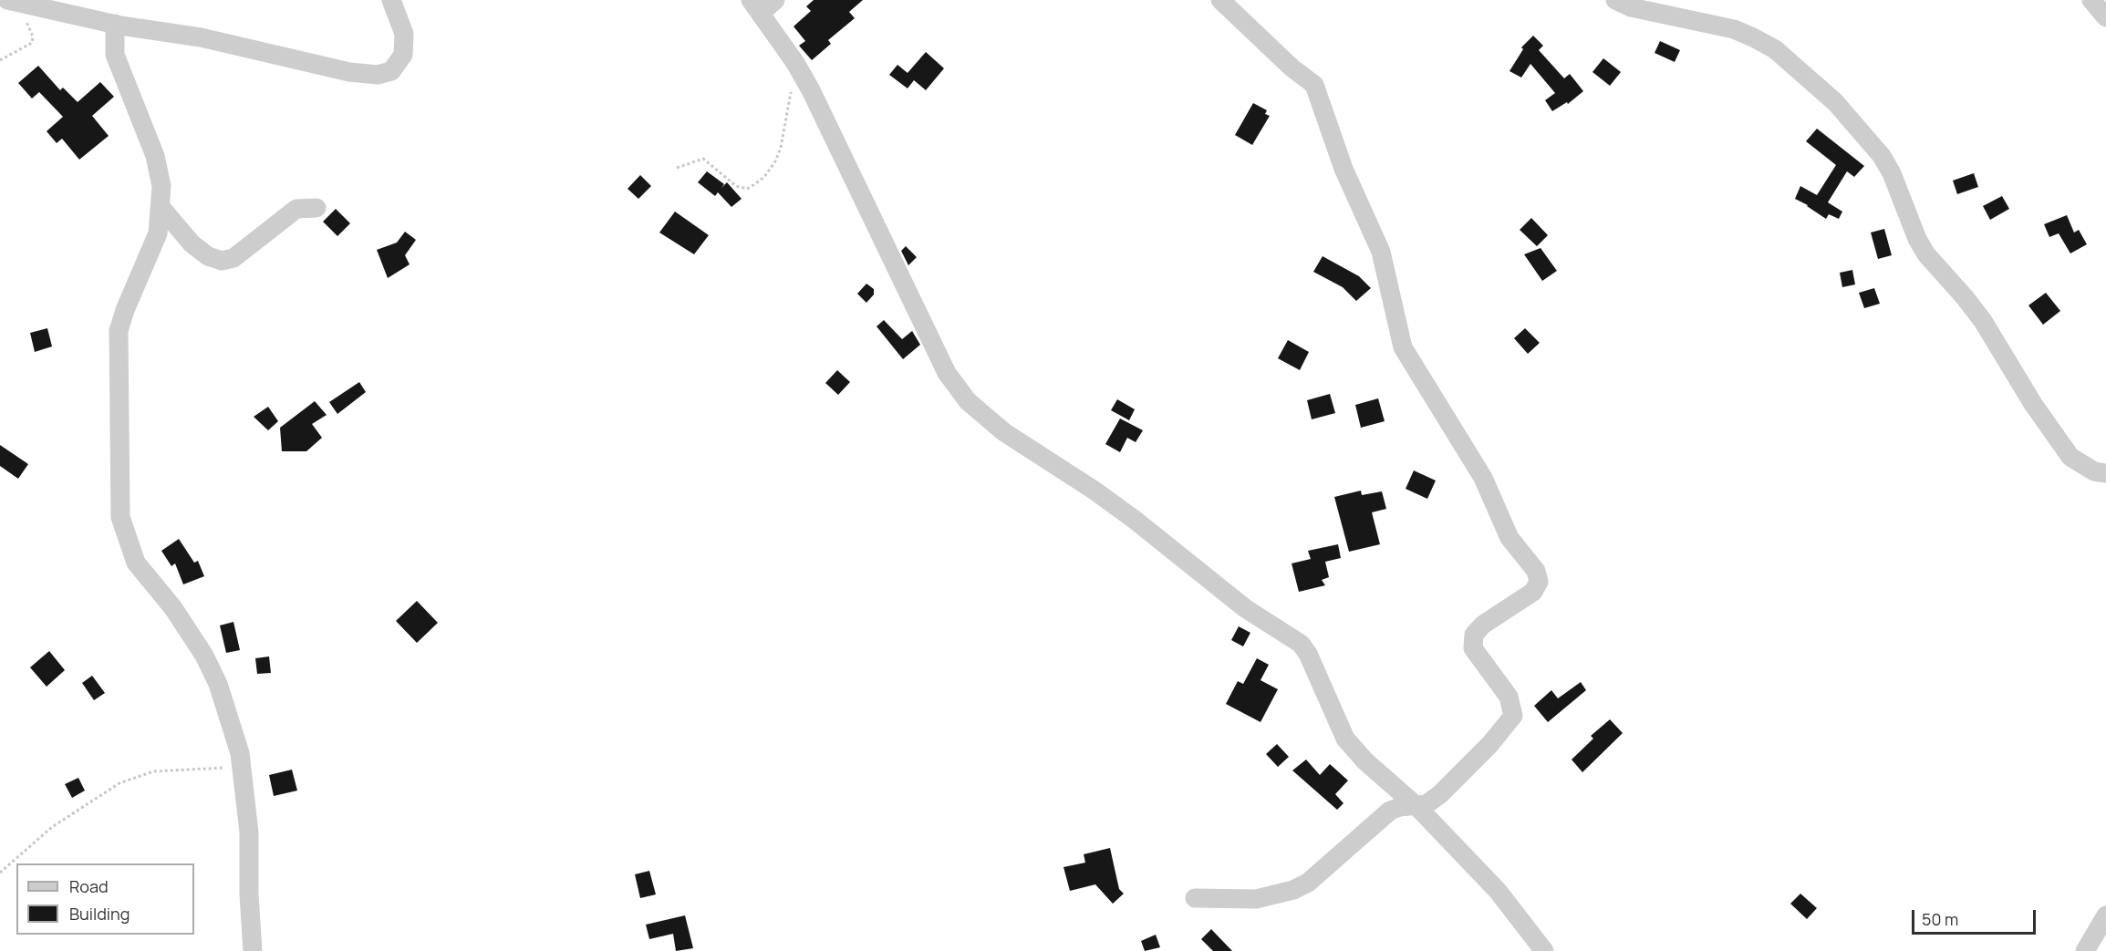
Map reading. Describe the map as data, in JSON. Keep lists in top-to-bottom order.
{
  "legend": ["Road", "Building"],
  "scale_bar": "50 m"
}
